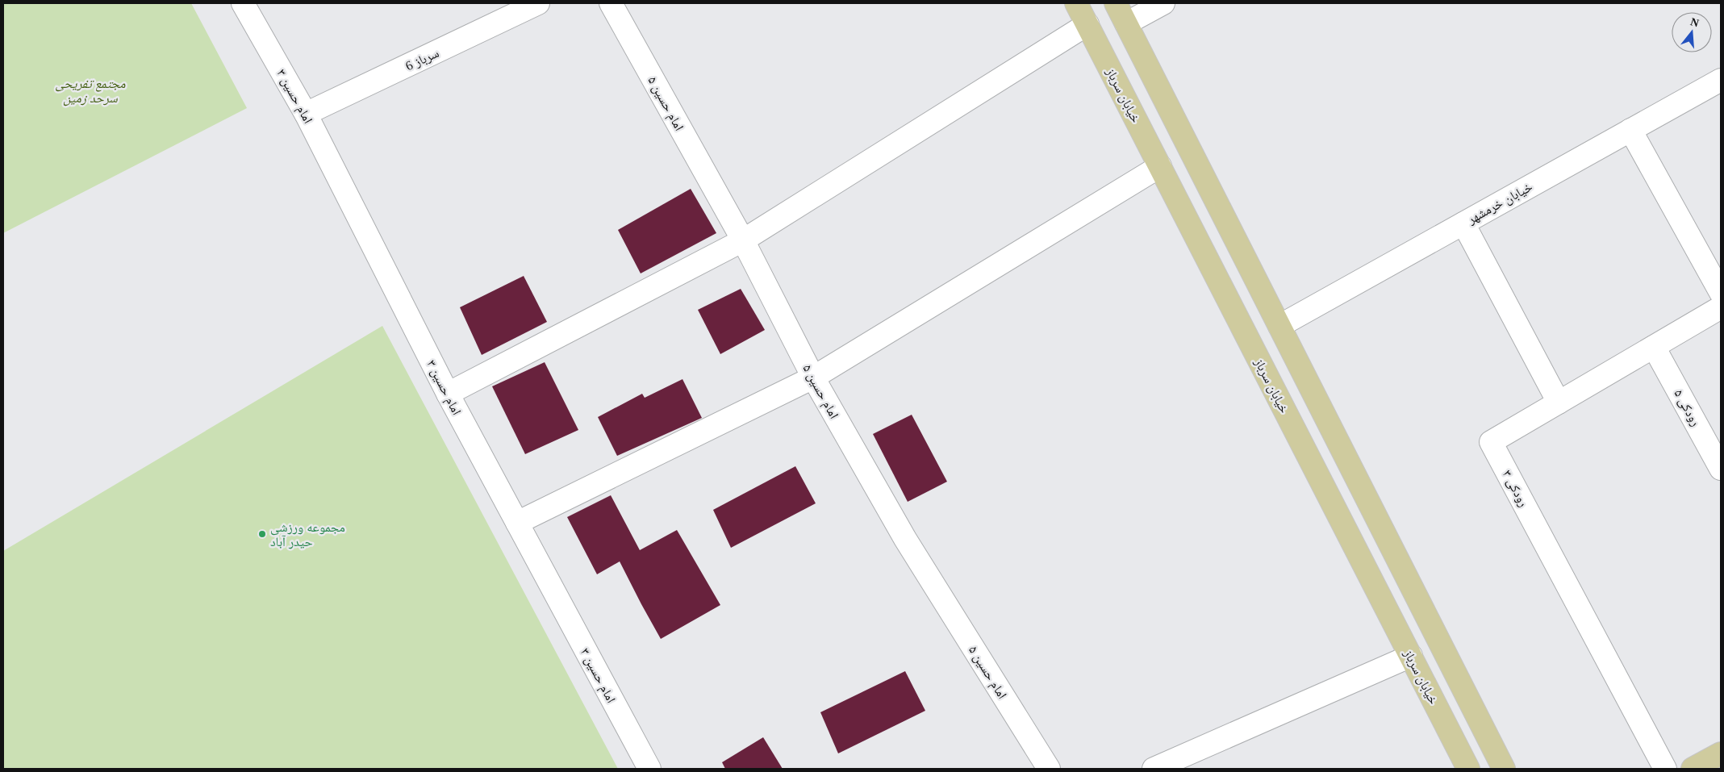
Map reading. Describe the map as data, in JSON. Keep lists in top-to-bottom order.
{
  "streets": {
    "main road": ["خیابان سرباز"],
    "street": [
      "سرباز 6",
      "امام حسین ۳",
      "امام حسین ۵",
      "خیابان خرمشهر",
      "رودکی ۵",
      "رودکی ۳"
    ]
  },
  "crossings": [
    ["سرباز 6", "امام حسین ۳"],
    ["رودکی ۵", "رودکی ۳"]
  ],
  "parks": ["مجتمع تفریحی سرحد زمین"],
  "places": ["مجموعه ورزشی حیدر آباد"],
  "north": "top"
}
